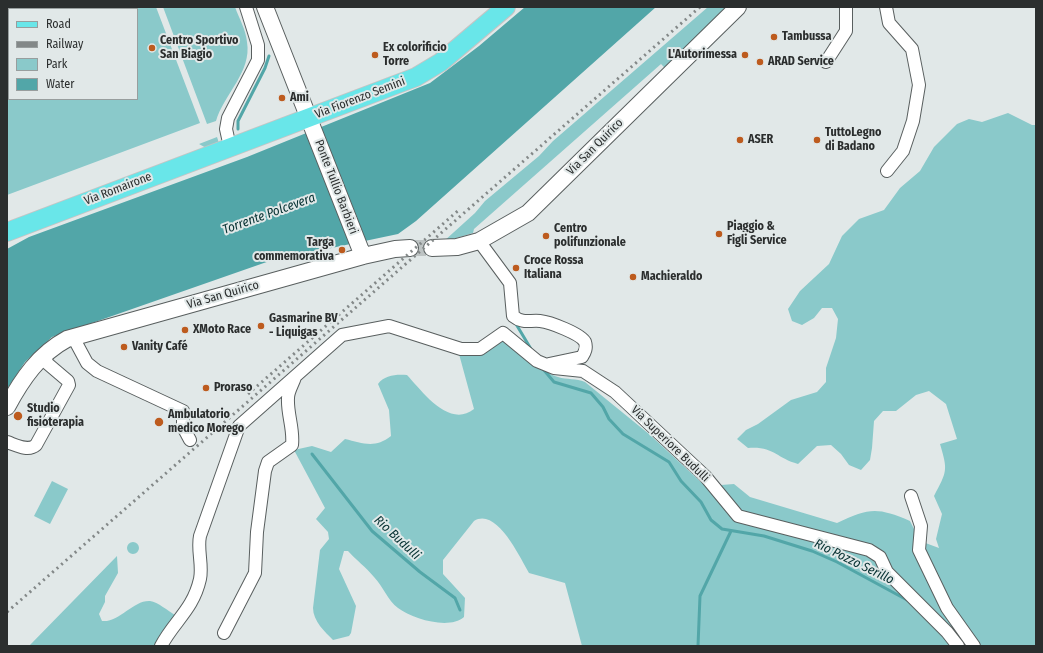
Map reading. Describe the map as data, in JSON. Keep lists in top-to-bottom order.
{
  "streets": {
    "main road": [
      "Via Fiorenzo Semini",
      "Via San Quirico",
      "Ponte Tullio Barbieri",
      "Via Romairone"
    ],
    "street": ["Via Superiore Budulli"]
  },
  "crossings": [
    ["Via Fiorenzo Semini", "Ponte Tullio Barbieri"],
    ["Via Fiorenzo Semini", "Via Romairone"],
    ["Via San Quirico", "Ponte Tullio Barbieri"],
    ["Ponte Tullio Barbieri", "Via Romairone"]
  ],
  "water": ["Torrente Polcevera", "Rio Budulli", "Rio Pozzo Serillo"],
  "places": [
    "Tambussa",
    "Centro Sportivo San Biagio",
    "Ex colorificio Torre",
    "L'Autorimessa",
    "ARAD Service",
    "Ami",
    "ASER",
    "TuttoLegno di Badano",
    "Piaggio & Figli Service",
    "Centro polifunzionale",
    "Targa commemorativa",
    "Croce Rossa Italiana",
    "Machieraldo",
    "Gasmarine BV - Liquigas",
    "XMoto Race",
    "Vanity Café",
    "Proraso",
    "Studio fisioterapia",
    "Ambulatorio medico Morego"
  ],
  "legend": [
    "Road",
    "Railway",
    "Park",
    "Water"
  ]
}
